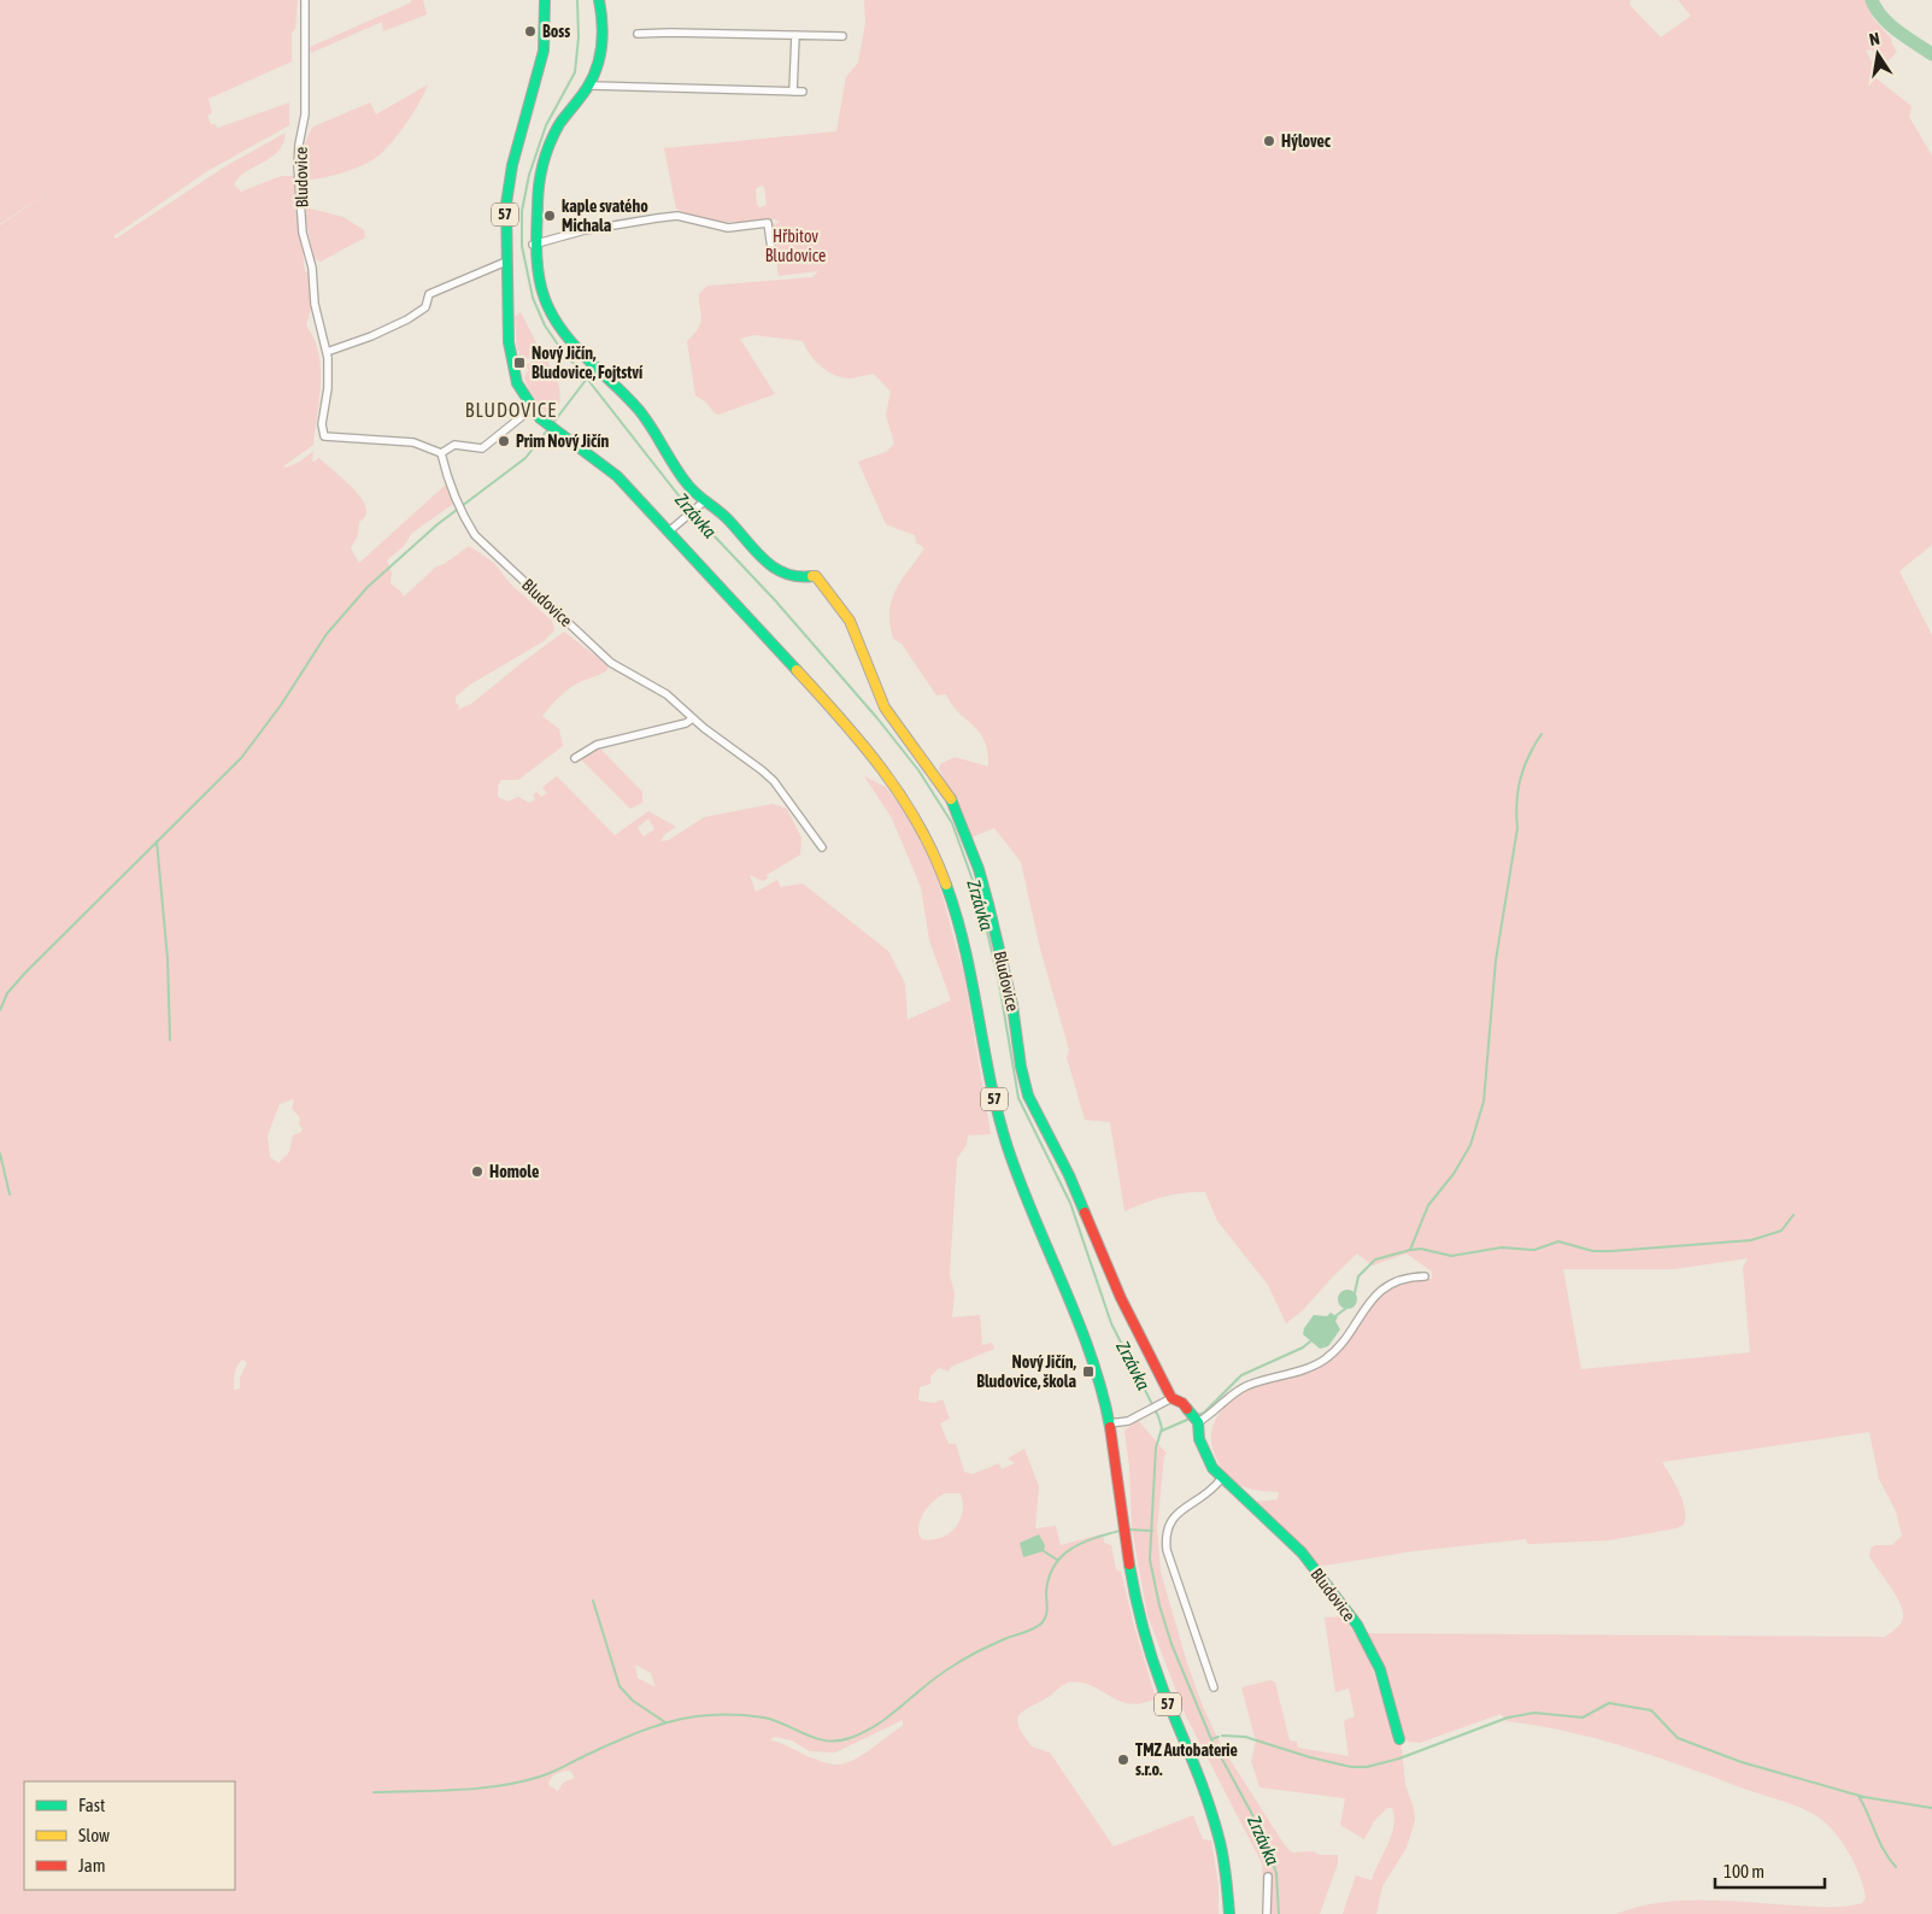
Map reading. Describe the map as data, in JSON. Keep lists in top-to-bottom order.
{
  "streets": {
    "main road": ["Bludovice", "57"]
  },
  "districts": ["BLUDOVICE"],
  "water": ["Zrzávka"],
  "parks": ["Hřbitov Bludovice"],
  "places": {
    "other": [
      "Boss",
      "Hýlovec",
      "kaple svatého Michala",
      "Prim Nový Jičín",
      "Homole",
      "TMZ Autobaterie s.r.o."
    ],
    "transit": ["Nový Jičín, Bludovice, Fojtství", "Nový Jičín, Bludovice, škola"]
  },
  "legend": ["Fast", "Slow", "Jam"],
  "scale_bar": "100 m",
  "north": "top"
}
